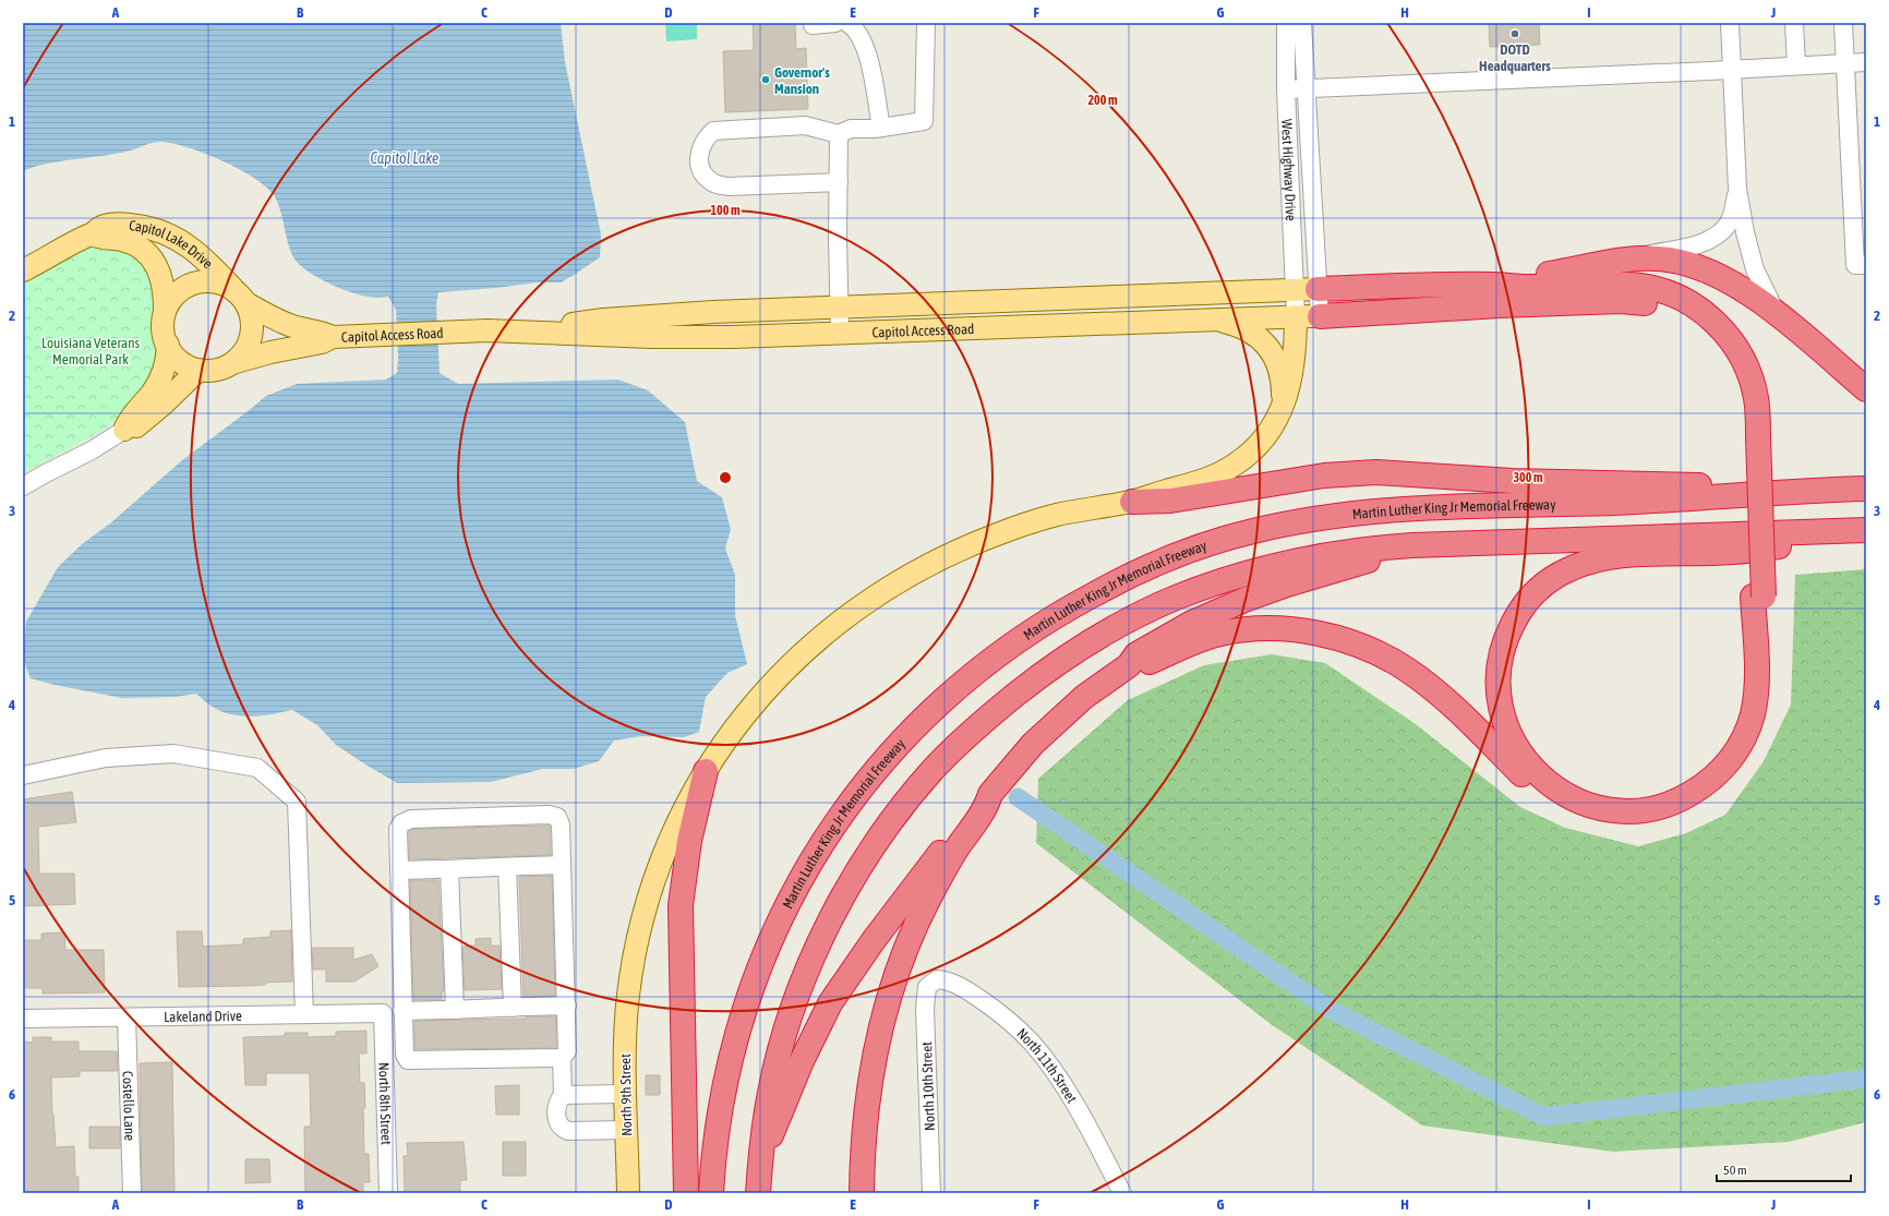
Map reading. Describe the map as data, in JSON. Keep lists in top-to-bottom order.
{
  "streets": {
    "highway": ["Martin Luther King Jr Memorial Freeway"],
    "main road": ["Capitol Lake Drive", "Capitol Access Road", "North 9th Street"],
    "street": [
      "West Highway Drive",
      "Lakeland Drive",
      "North 11th Street",
      "North 10th Street",
      "North 8th Street",
      "Costello Lane"
    ]
  },
  "crossings": [
    ["West Highway Drive", "Capitol Access Road"],
    ["West Highway Drive", "North 9th Street"],
    ["Capitol Lake Drive", "Capitol Access Road"],
    ["Capitol Access Road", "North 9th Street"],
    ["Lakeland Drive", "North 8th Street"],
    ["Lakeland Drive", "Costello Lane"],
    ["North 11th Street", "North 10th Street"]
  ],
  "water": ["Capitol Lake"],
  "parks": ["Louisiana Veterans Memorial Park"],
  "places": ["DOTD Headquarters", "Governor's Mansion"],
  "scale_bar": "50 m",
  "grid": {
    "columns": [
      "A",
      "B",
      "C",
      "D",
      "E",
      "F",
      "G",
      "H",
      "I",
      "J"
    ],
    "rows": [
      "1",
      "2",
      "3",
      "4",
      "5",
      "6"
    ]
  },
  "rings": ["200 m", "100 m", "300 m"]
}
